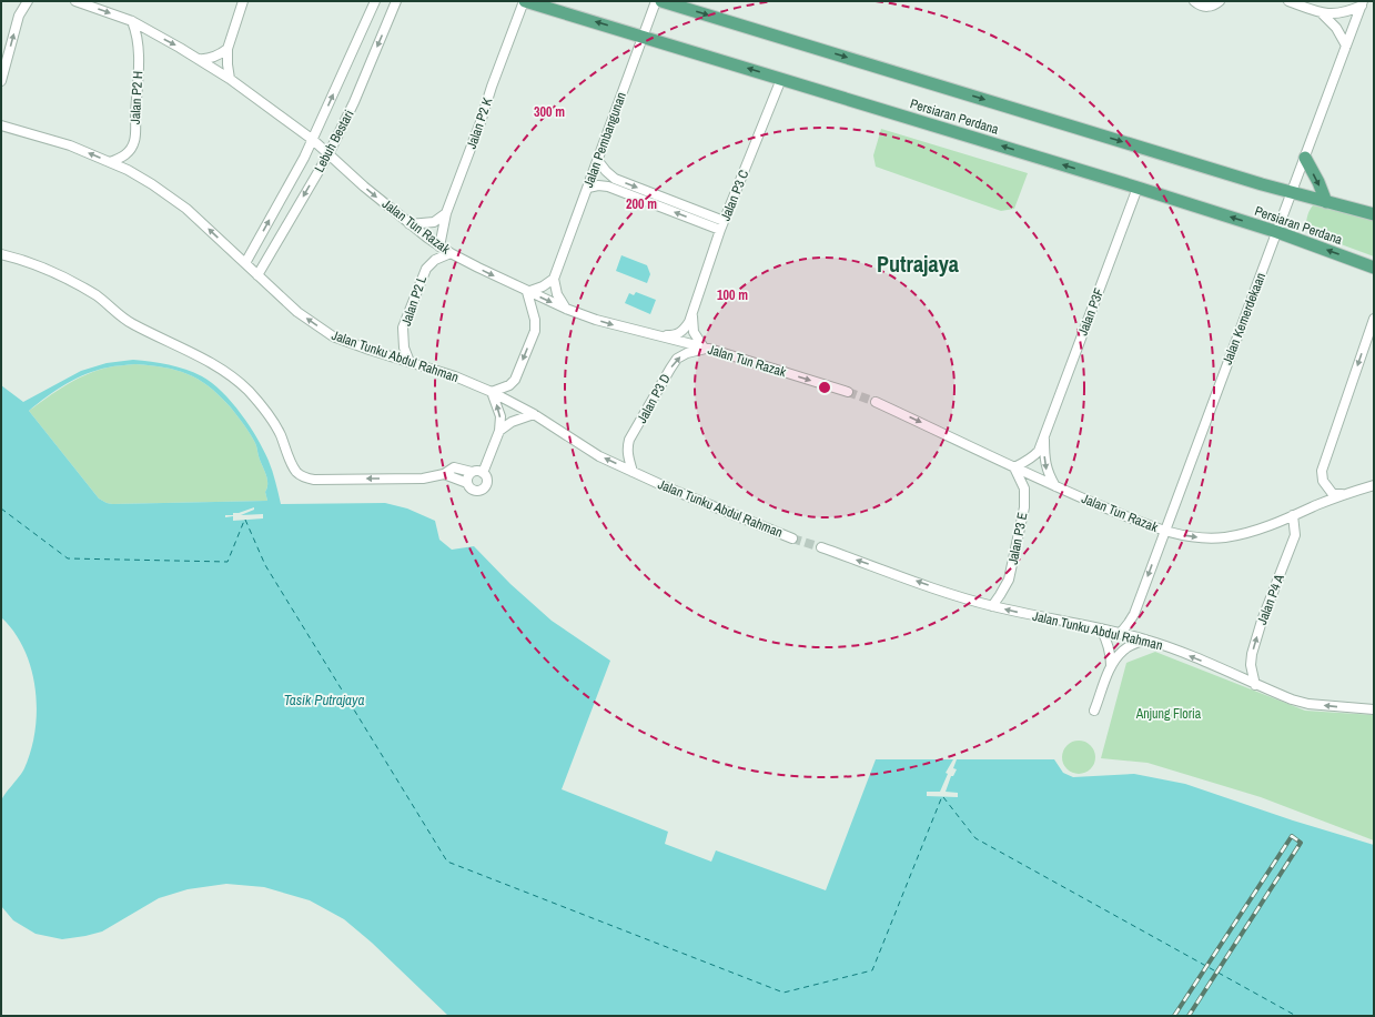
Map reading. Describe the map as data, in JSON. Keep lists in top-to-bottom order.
{
  "streets": {
    "main road": ["Persiaran Perdana"],
    "street": [
      "Jalan P2 H",
      "Jalan P2 K",
      "Jalan Pembangunan",
      "Lebuh Bestari",
      "Jalan P3 C",
      "Jalan Tun Razak",
      "Jalan P2 L",
      "Jalan P3F",
      "Jalan Kemerdekaan",
      "Jalan Tunku Abdul Rahman",
      "Jalan P3 D",
      "Jalan P3 E",
      "Jalan P4 A"
    ]
  },
  "crossings": [
    ["Jalan P2 H", "Jalan Tun Razak"],
    ["Jalan P2 H", "Jalan Tunku Abdul Rahman"],
    ["Persiaran Perdana", "Jalan P2 K"],
    ["Persiaran Perdana", "Jalan Pembangunan"],
    ["Persiaran Perdana", "Jalan P3 C"],
    ["Persiaran Perdana", "Jalan P3F"],
    ["Persiaran Perdana", "Jalan Kemerdekaan"],
    ["Jalan P2 K", "Jalan Tun Razak"],
    ["Lebuh Bestari", "Jalan Tun Razak"],
    ["Lebuh Bestari", "Jalan Tunku Abdul Rahman"],
    ["Jalan P3 C", "Jalan Tun Razak"],
    ["Jalan P3 C", "Jalan P3 D"],
    ["Jalan Tun Razak", "Jalan P2 L"],
    ["Jalan Tun Razak", "Jalan P3F"],
    ["Jalan Tun Razak", "Jalan Kemerdekaan"],
    ["Jalan Tun Razak", "Jalan Tunku Abdul Rahman"],
    ["Jalan Tun Razak", "Jalan P3 D"],
    ["Jalan Tun Razak", "Jalan P3 E"],
    ["Jalan Tun Razak", "Jalan P4 A"],
    ["Jalan P2 L", "Jalan Tunku Abdul Rahman"],
    ["Jalan P3F", "Jalan P3 E"],
    ["Jalan Kemerdekaan", "Jalan Tunku Abdul Rahman"],
    ["Jalan Tunku Abdul Rahman", "Jalan P3 D"],
    ["Jalan Tunku Abdul Rahman", "Jalan P3 E"],
    ["Jalan Tunku Abdul Rahman", "Jalan P4 A"]
  ],
  "one_way": [
    "Jalan Tun Razak",
    "Jalan Tunku Abdul Rahman",
    "Jalan P3 D",
    "Jalan P4 A"
  ],
  "districts": ["Putrajaya"],
  "water": ["Tasik Putrajaya"],
  "parks": ["Anjung Floria"],
  "rings": ["300 m", "200 m", "100 m"]
}
